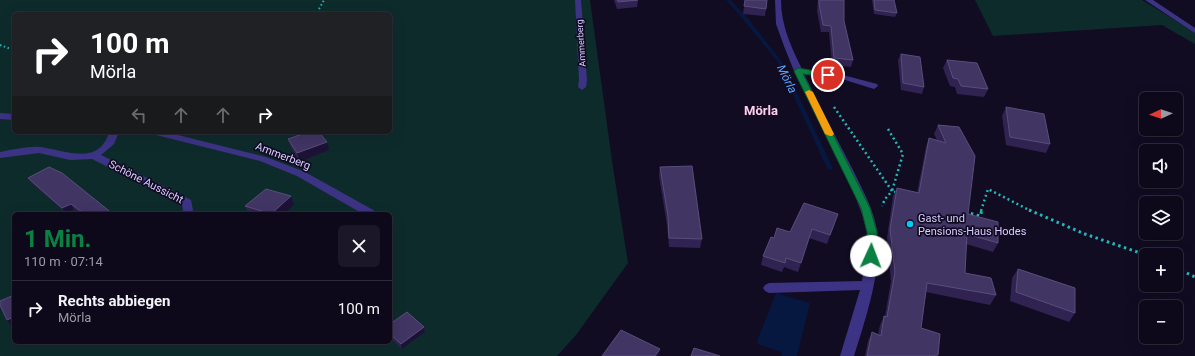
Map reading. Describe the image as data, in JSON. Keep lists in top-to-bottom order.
{
  "streets": {
    "street": ["Ammerberg", "Schöne Aussicht"]
  },
  "districts": ["Mörla"],
  "water": ["Mörla"],
  "places": ["Gast- und Pensions-Haus Hodes"],
  "north": "left",
  "page": {
    "turn": ["100 m", "Mörla"],
    "map_buttons": ["+", "−"],
    "heading": ["1 Min.", "110 m · 07:14"],
    "list": [
      {
        "name": "Rechts abbiegen",
        "note": "Mörla",
        "value": "100 m"
      }
    ]
  }
}
